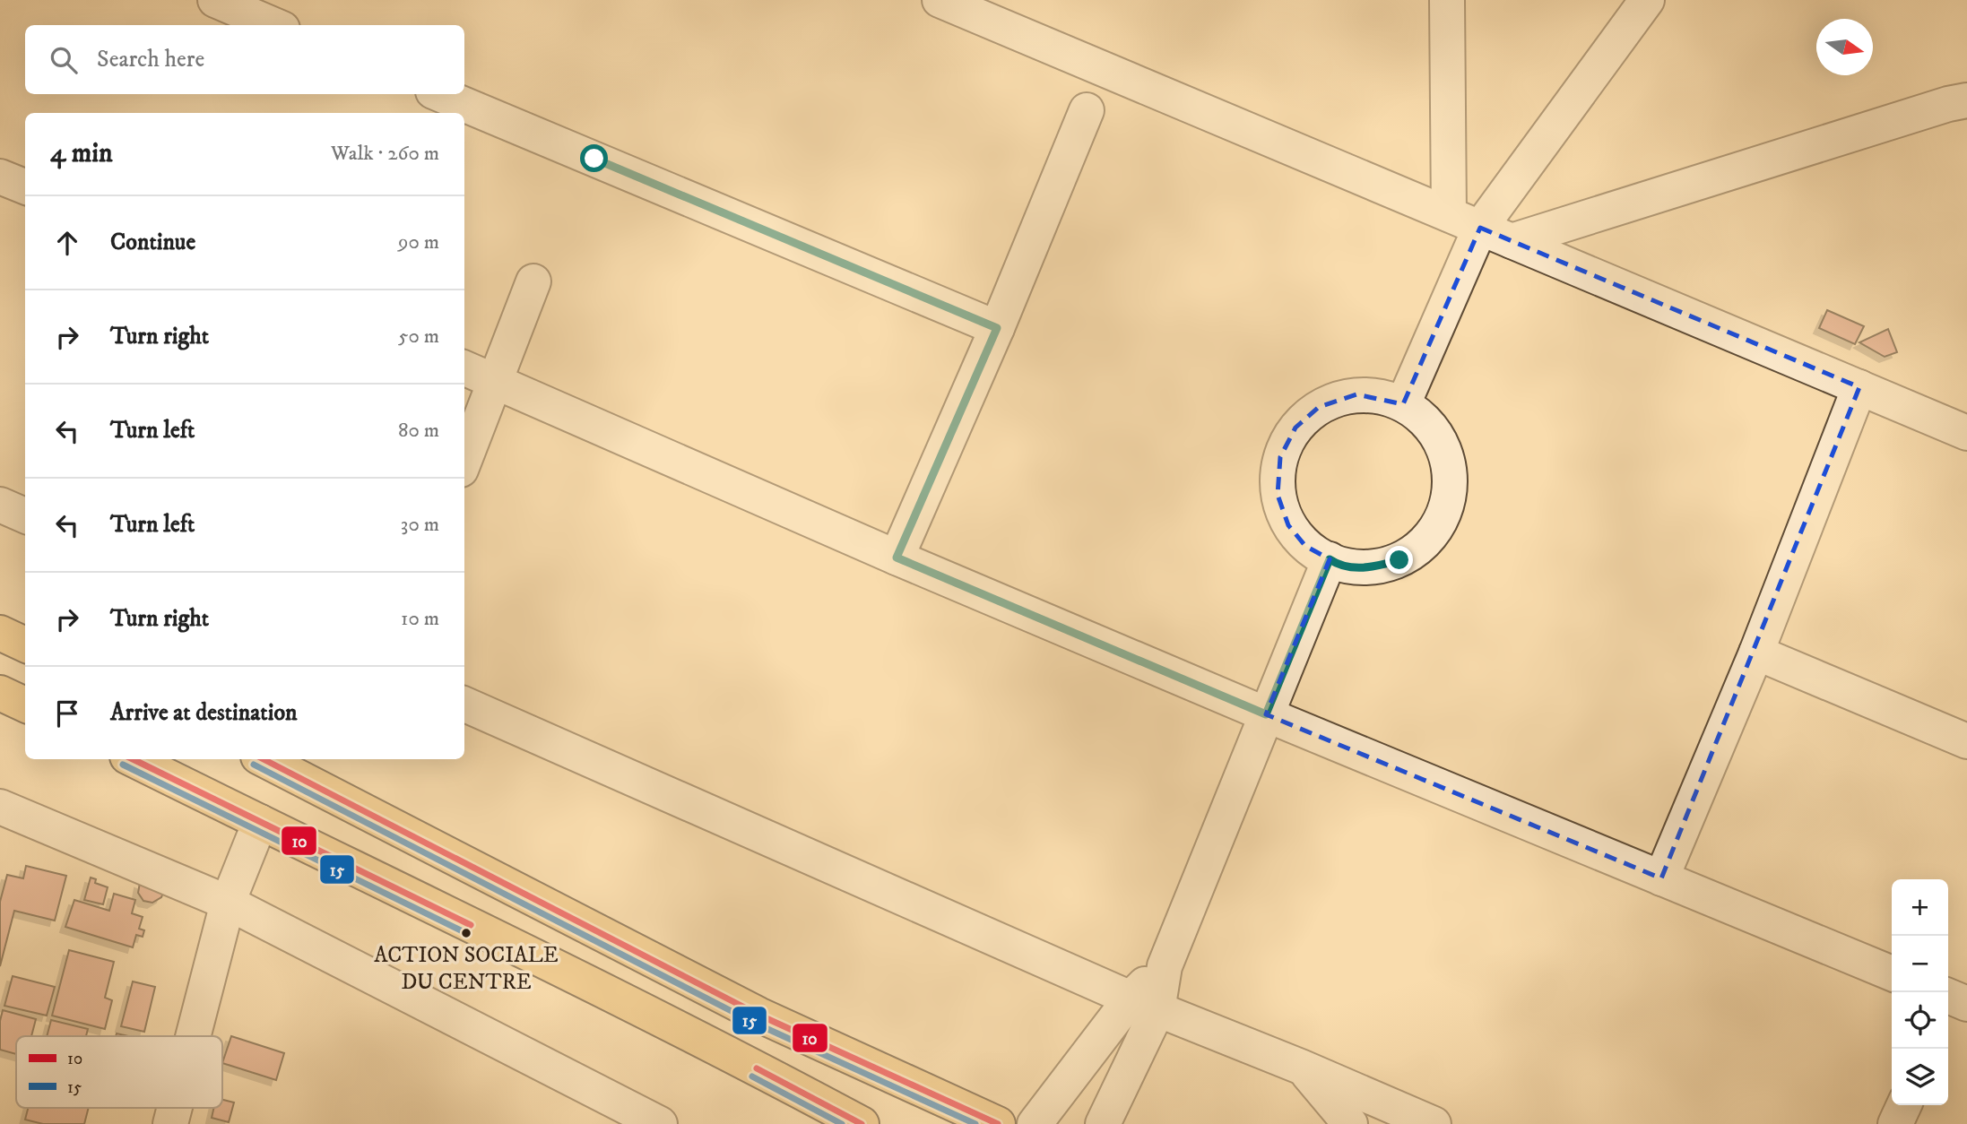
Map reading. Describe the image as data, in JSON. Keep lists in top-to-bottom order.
{
  "places": ["ACTION SOCIALE DU CENTRE"],
  "lines": ["transit line 10", "transit line 15"],
  "legend": ["10", "15"],
  "north": "right",
  "page": {
    "search": "Search here",
    "heading": ["4 min", "Walk · 260 m"],
    "list": [
      ["Continue", "90 m"],
      ["Turn right", "50 m"],
      ["Turn left", "80 m"],
      ["Turn left", "30 m"],
      ["Turn right", "10 m"],
      "Arrive at destination"
    ],
    "map_buttons": ["+", "−"]
  }
}
